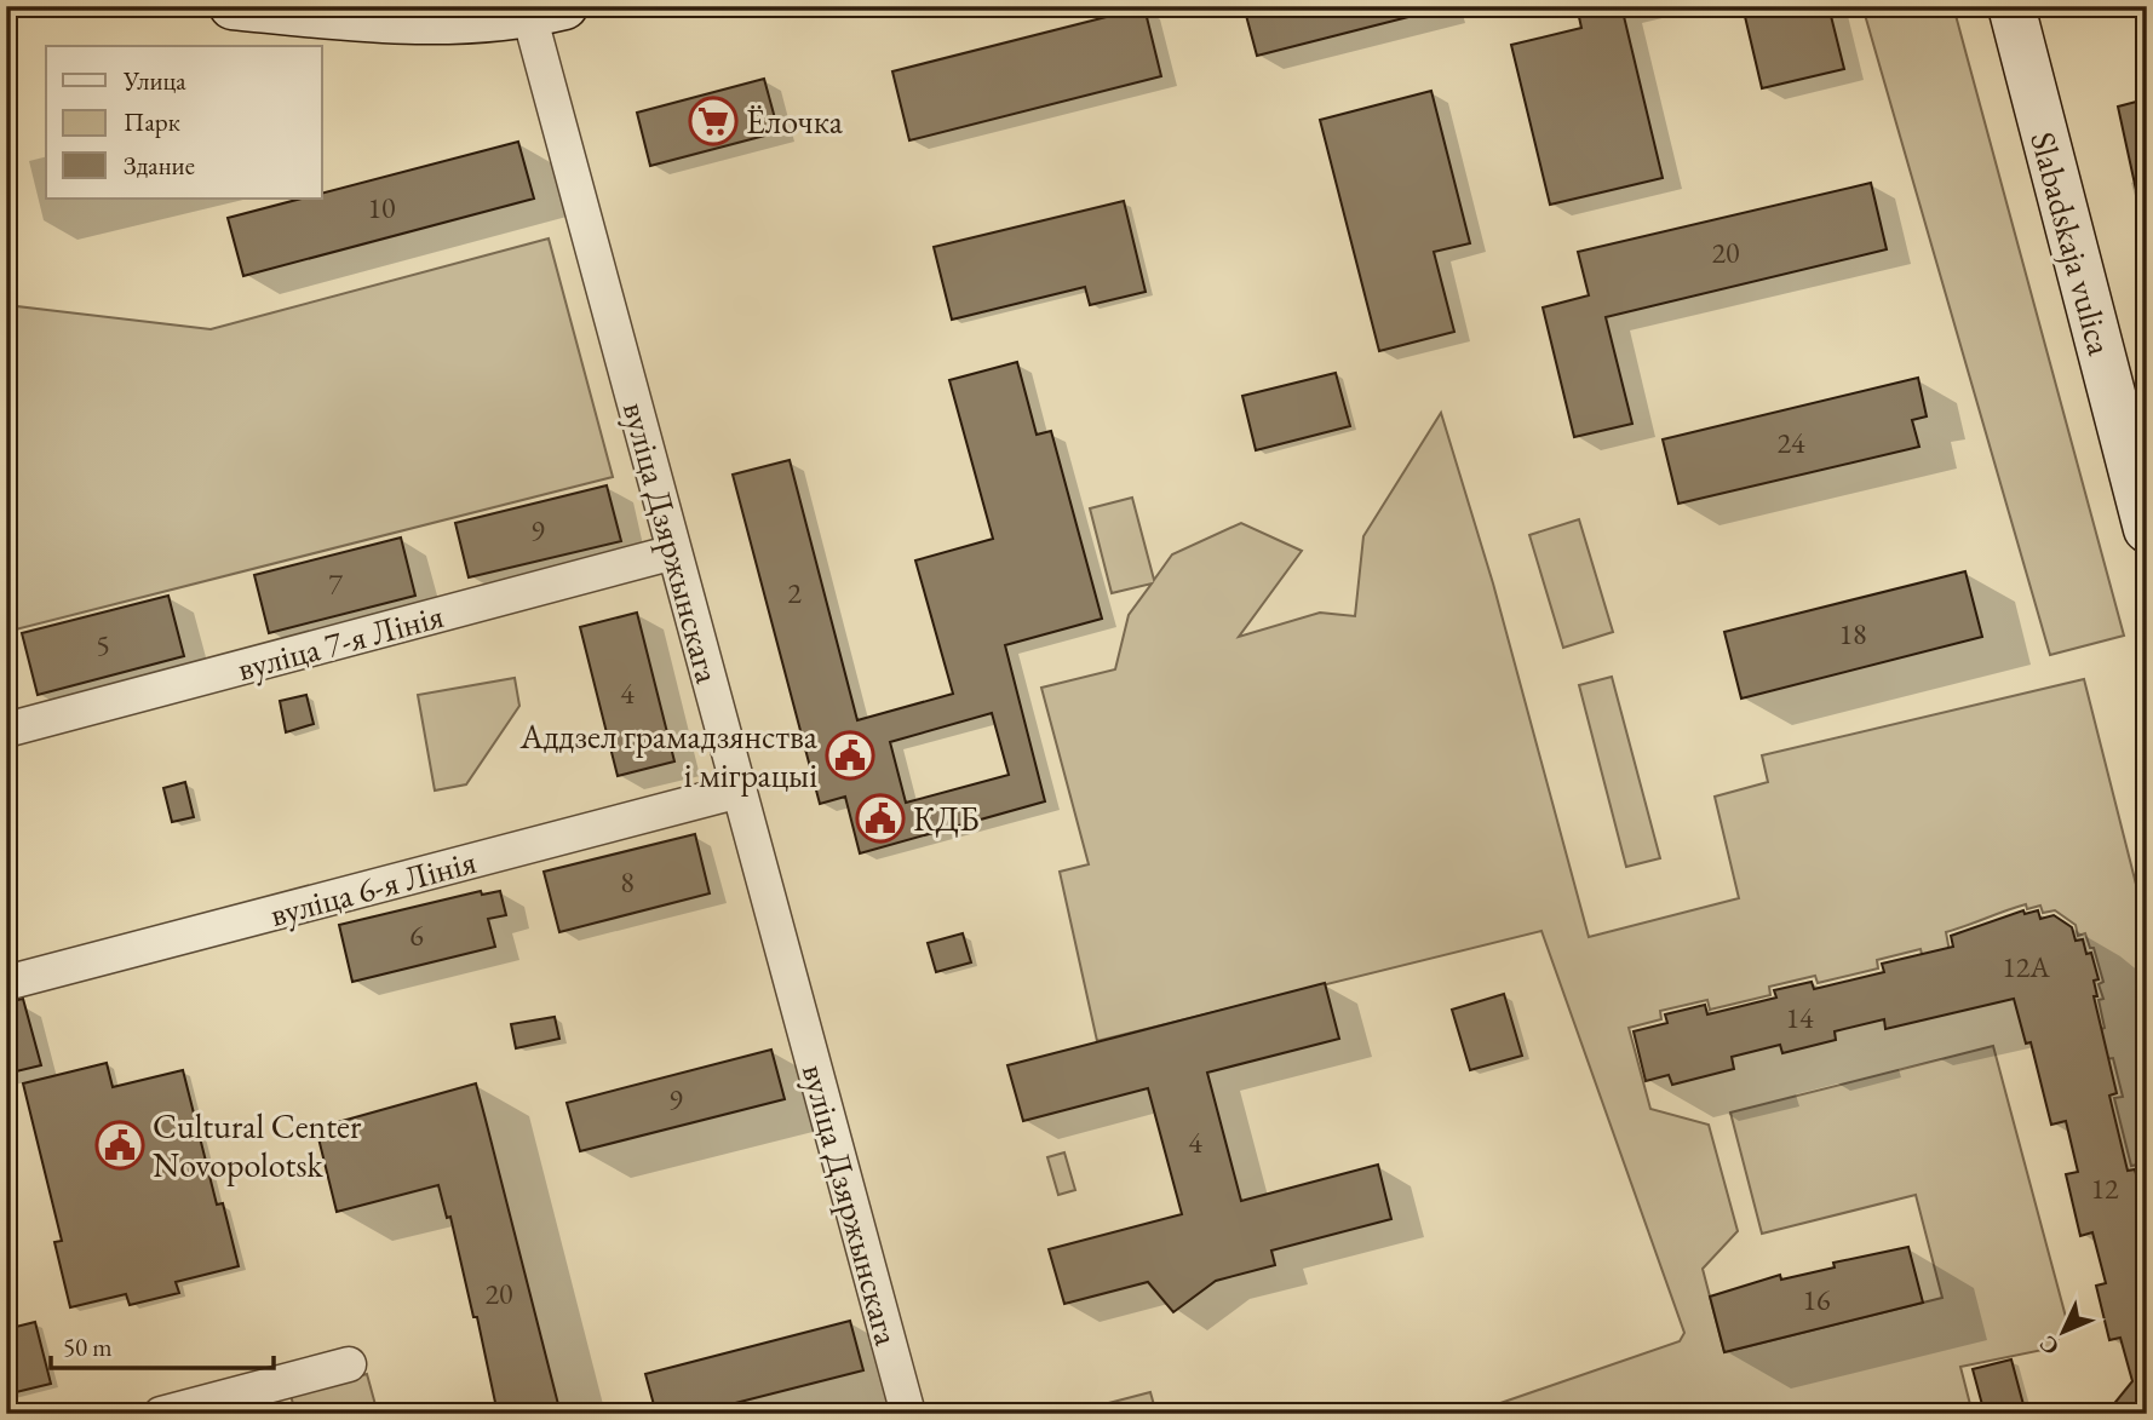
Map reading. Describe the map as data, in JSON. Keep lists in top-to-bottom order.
{
  "streets": {
    "street": [
      "Slabadskaja vulica",
      "вуліца Дзяржынскага",
      "вуліца 7-я Лінія",
      "вуліца 6-я Лінія"
    ]
  },
  "crossings": [
    ["вуліца Дзяржынскага", "вуліца 7-я Лінія"],
    ["вуліца Дзяржынскага", "вуліца 6-я Лінія"]
  ],
  "places": {
    "supermarket": ["Ёлочка"],
    "public building": ["Аддзел грамадзянства і міграцыі", "КДБ", "Cultural Center Novopolotsk"]
  },
  "house_numbers": [
    "10",
    "20",
    "24",
    "9",
    "7",
    "2",
    "18",
    "5",
    "4",
    "8",
    "6",
    "12А",
    "14",
    "9",
    "4",
    "12",
    "20",
    "16"
  ],
  "legend": ["Улица", "Парк", "Здание"],
  "scale_bar": "50 m",
  "north": "bottom left"
}
